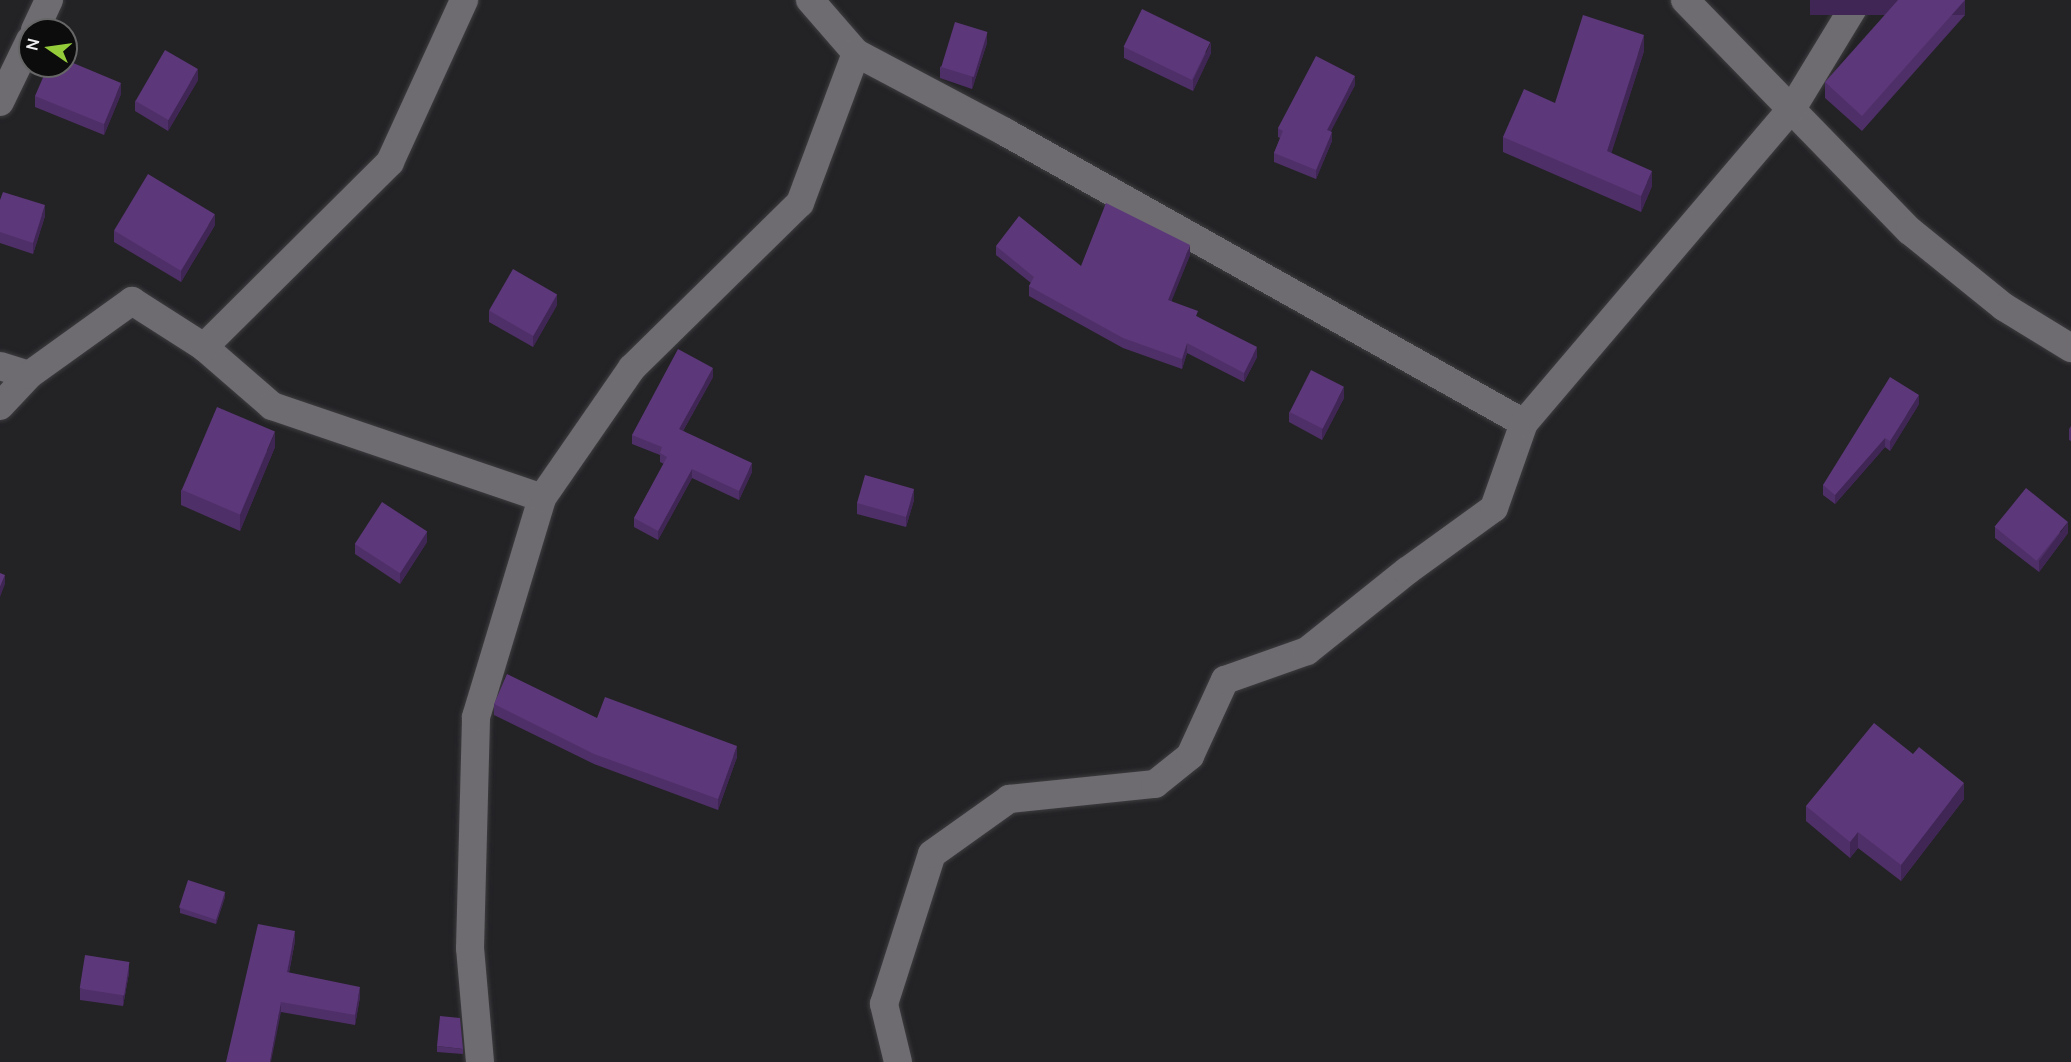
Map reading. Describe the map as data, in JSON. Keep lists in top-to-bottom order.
{
  "north": "left"
}
